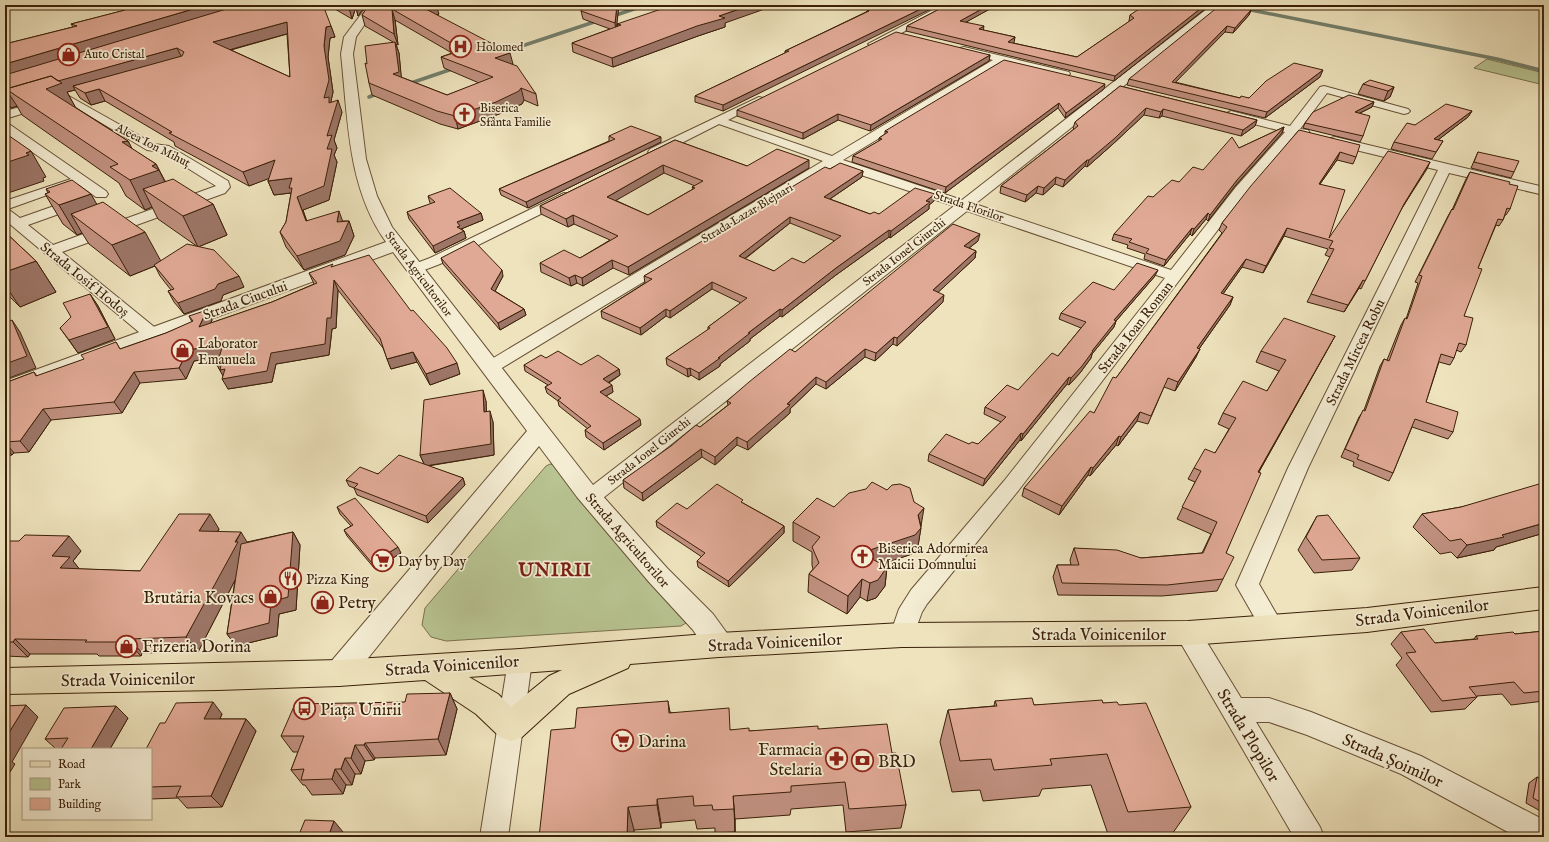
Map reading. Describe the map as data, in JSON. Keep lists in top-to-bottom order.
{
  "streets": {
    "main road": ["Strada Voinicenilor"],
    "street": [
      "Aleea Ion Mihuț",
      "Strada Florilor",
      "Strada Lazar Blejnari",
      "Strada Ionel Giurchi",
      "Strada Agricultorilor",
      "Strada Iosif Hodoș",
      "Strada Ciucului",
      "Strada Ioan Roman",
      "Strada Mircea Robu",
      "Strada Plopilor",
      "Strada Șoimilor"
    ]
  },
  "crossings": [
    ["Aleea Ion Mihuț", "Strada Iosif Hodoș"],
    ["Strada Florilor", "Strada Lazar Blejnari"],
    ["Strada Florilor", "Strada Ionel Giurchi"],
    ["Strada Florilor", "Strada Ioan Roman"],
    ["Strada Lazar Blejnari", "Strada Agricultorilor"],
    ["Strada Ionel Giurchi", "Strada Agricultorilor"],
    ["Strada Agricultorilor", "Strada Ciucului"],
    ["Strada Agricultorilor", "Strada Voinicenilor"],
    ["Strada Iosif Hodoș", "Strada Ciucului"],
    ["Strada Ioan Roman", "Strada Voinicenilor"],
    ["Strada Mircea Robu", "Strada Voinicenilor"],
    ["Strada Voinicenilor", "Strada Plopilor"],
    ["Strada Plopilor", "Strada Șoimilor"]
  ],
  "districts": ["UNIRII"],
  "places": {
    "hospital": ["Holomed"],
    "shop": [
      "Auto Cristal",
      "Laborator Emanuela",
      "Brutăria Kovacs",
      "Petry",
      "Frizeria Dorina"
    ],
    "church": ["Biserica Sfânta Familie", "Biserica Adormirea Maicii Domnului"],
    "supermarket": ["Day by Day", "Darina"],
    "restaurant": ["Pizza King"],
    "bus stop": ["Piața Unirii"],
    "pharmacy": ["Farmacia Stelaria"],
    "bank": ["BRD"]
  },
  "legend": ["Road", "Park", "Building"]
}
